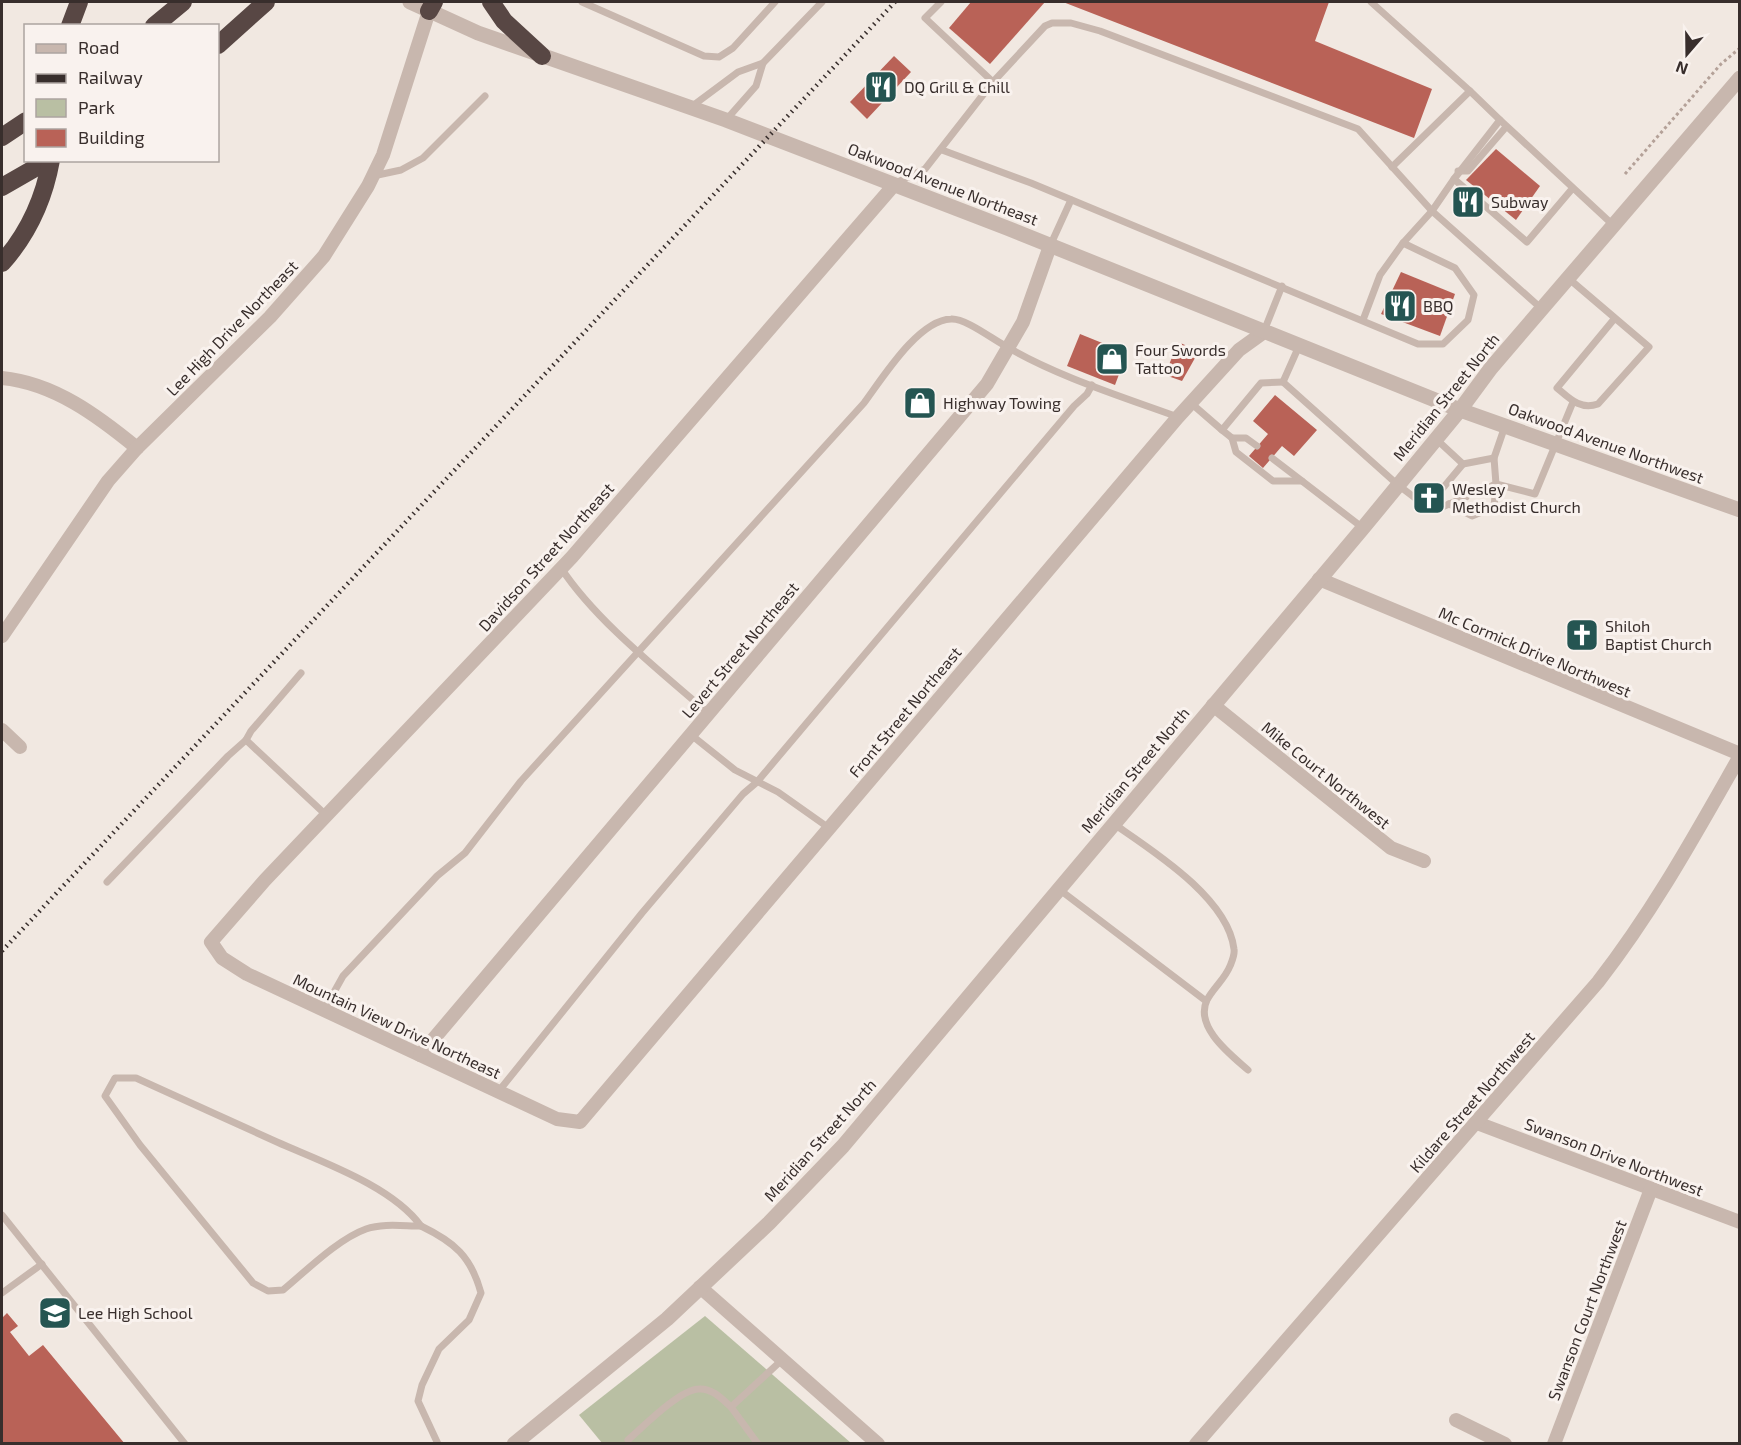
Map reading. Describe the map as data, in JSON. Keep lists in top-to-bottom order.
{
  "streets": {
    "street": [
      "Oakwood Avenue Northeast",
      "Lee High Drive Northeast",
      "Meridian Street North",
      "Oakwood Avenue Northwest",
      "Davidson Street Northeast",
      "Levert Street Northeast",
      "Mc Cormick Drive Northwest",
      "Front Street Northeast",
      "Mike Court Northwest",
      "Mountain View Drive Northeast",
      "Kildare Street Northwest",
      "Swanson Drive Northwest",
      "Swanson Court Northwest"
    ]
  },
  "crossings": [
    ["Oakwood Avenue Northeast", "Lee High Drive Northeast"],
    ["Oakwood Avenue Northeast", "Meridian Street North"],
    ["Oakwood Avenue Northeast", "Oakwood Avenue Northwest"],
    ["Oakwood Avenue Northeast", "Davidson Street Northeast"],
    ["Oakwood Avenue Northeast", "Levert Street Northeast"],
    ["Oakwood Avenue Northeast", "Front Street Northeast"],
    ["Meridian Street North", "Oakwood Avenue Northwest"],
    ["Meridian Street North", "Mc Cormick Drive Northwest"],
    ["Meridian Street North", "Mike Court Northwest"],
    ["Davidson Street Northeast", "Mountain View Drive Northeast"],
    ["Levert Street Northeast", "Mountain View Drive Northeast"],
    ["Mc Cormick Drive Northwest", "Kildare Street Northwest"],
    ["Front Street Northeast", "Mountain View Drive Northeast"],
    ["Kildare Street Northwest", "Swanson Drive Northwest"],
    ["Swanson Drive Northwest", "Swanson Court Northwest"]
  ],
  "places": {
    "restaurant": ["DQ Grill & Chill", "Subway", "BBQ"],
    "shop": ["Four Swords Tattoo", "Highway Towing"],
    "church": ["Wesley Methodist Church", "Shiloh Baptist Church"],
    "school or university": ["Lee High School"]
  },
  "legend": [
    "Road",
    "Railway",
    "Park",
    "Building"
  ],
  "north": "bottom"
}
